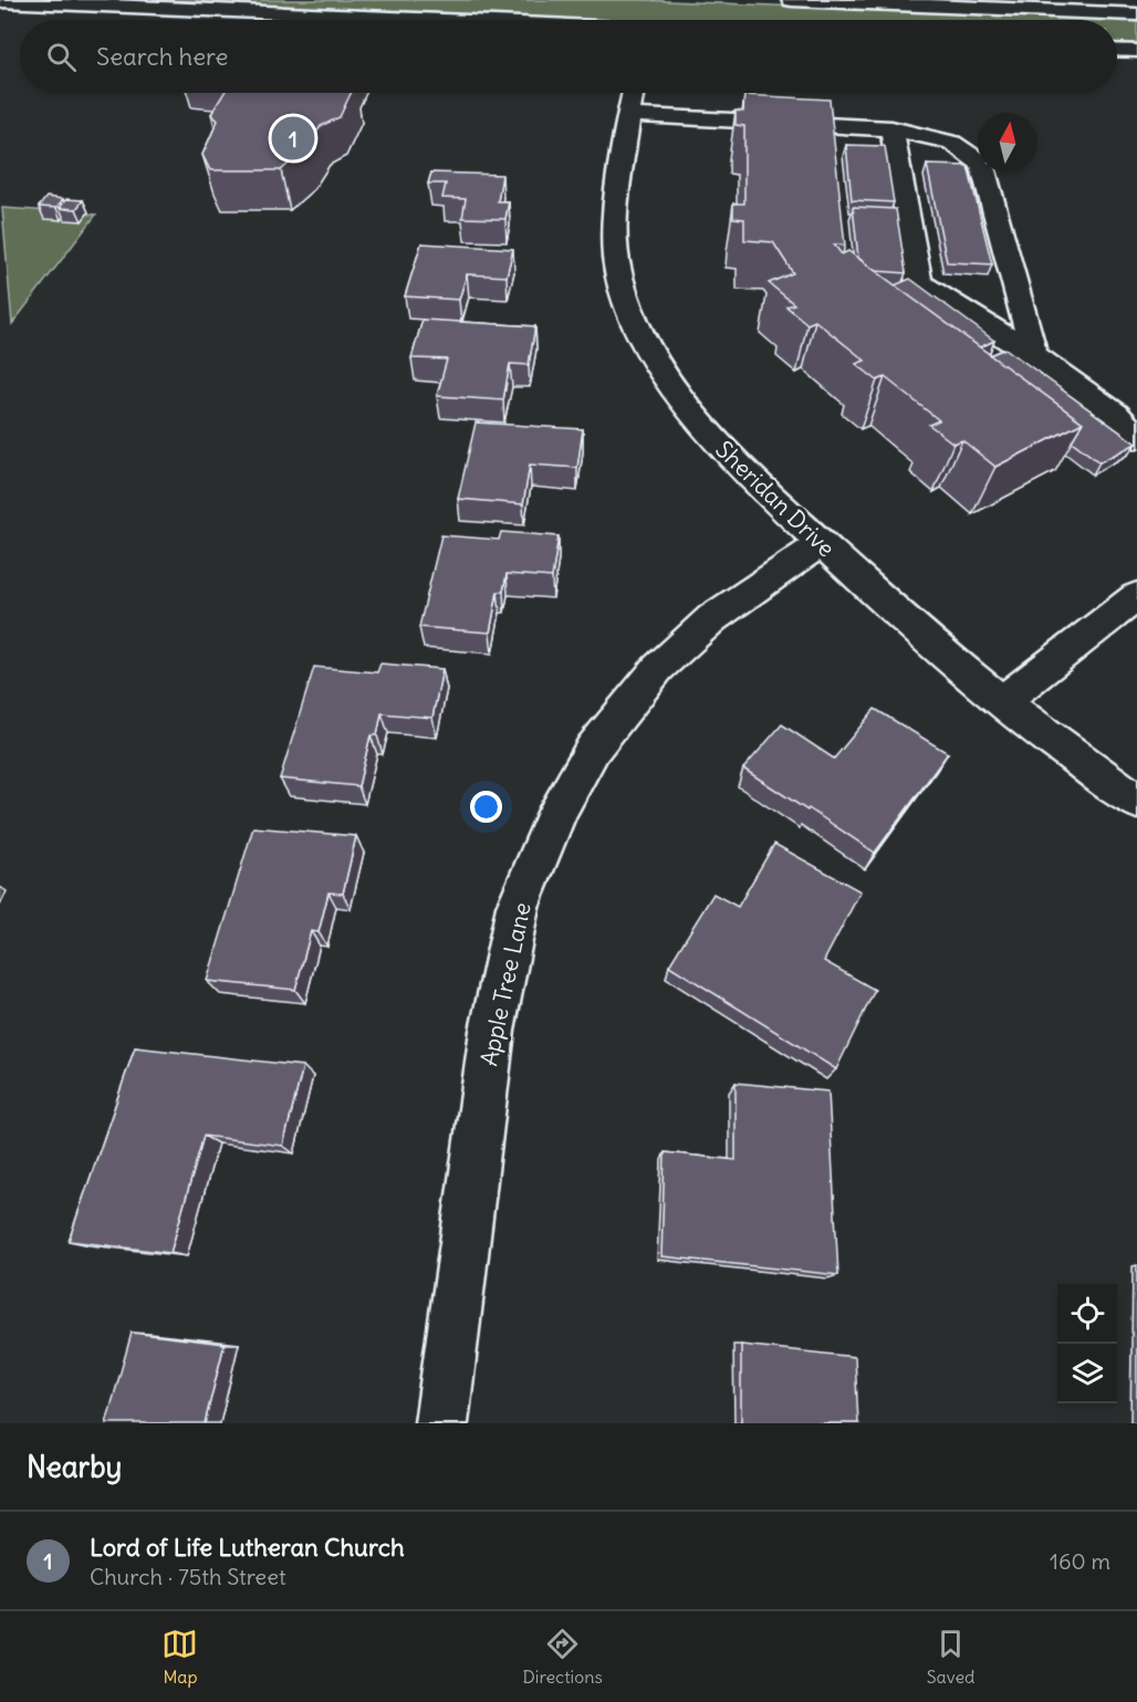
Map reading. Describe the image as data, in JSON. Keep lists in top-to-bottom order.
{
  "streets": {
    "street": ["Sheridan Drive", "Apple Tree Lane"]
  },
  "crossings": [
    ["Sheridan Drive", "Apple Tree Lane"]
  ],
  "north": "top",
  "page": {
    "search": "Search here",
    "pins": "1",
    "heading": "Nearby",
    "list": [
      {
        "mark": "1",
        "name": "Lord of Life Lutheran Church",
        "note": "Church · 75th Street",
        "value": "160 m"
      }
    ],
    "nav": ["Map", "Directions", "Saved"]
  }
}
